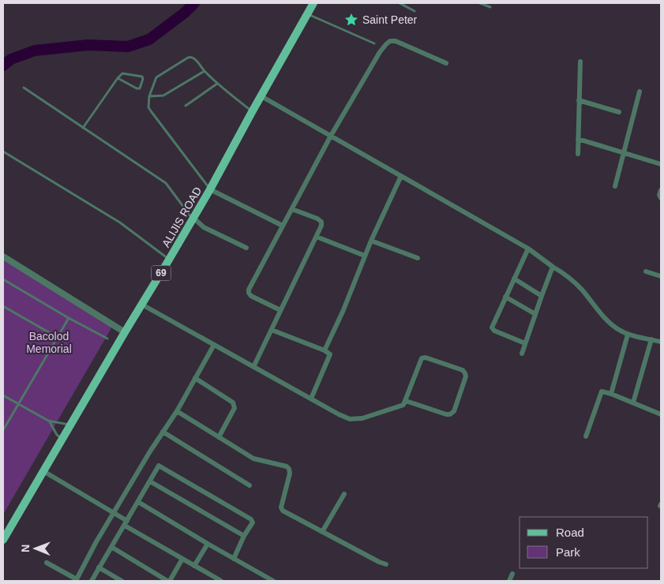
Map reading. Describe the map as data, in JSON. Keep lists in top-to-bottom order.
{
  "streets": {
    "main road": ["ALIJIS ROAD", "69"]
  },
  "parks": ["Bacolod Memorial"],
  "places": {
    "place": ["Saint Peter"]
  },
  "legend": ["Road", "Park"],
  "north": "left"
}
